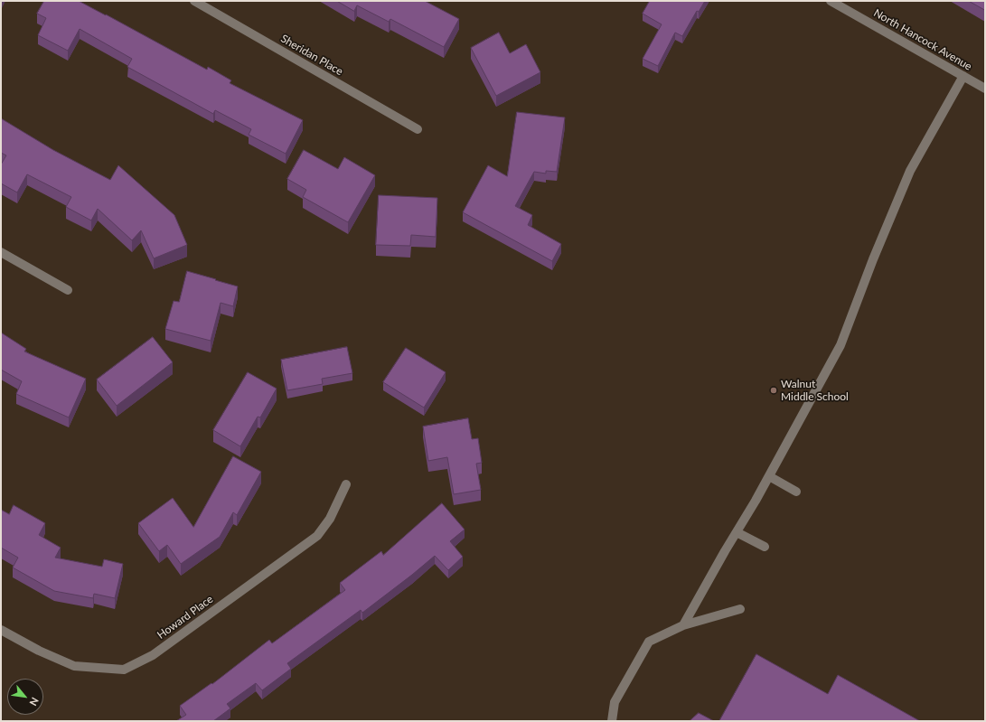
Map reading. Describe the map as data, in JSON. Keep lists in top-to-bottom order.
{
  "streets": {
    "street": ["North Hancock Avenue", "Sheridan Place", "Howard Place"]
  },
  "places": ["Walnut Middle School"],
  "north": "bottom right"
}
